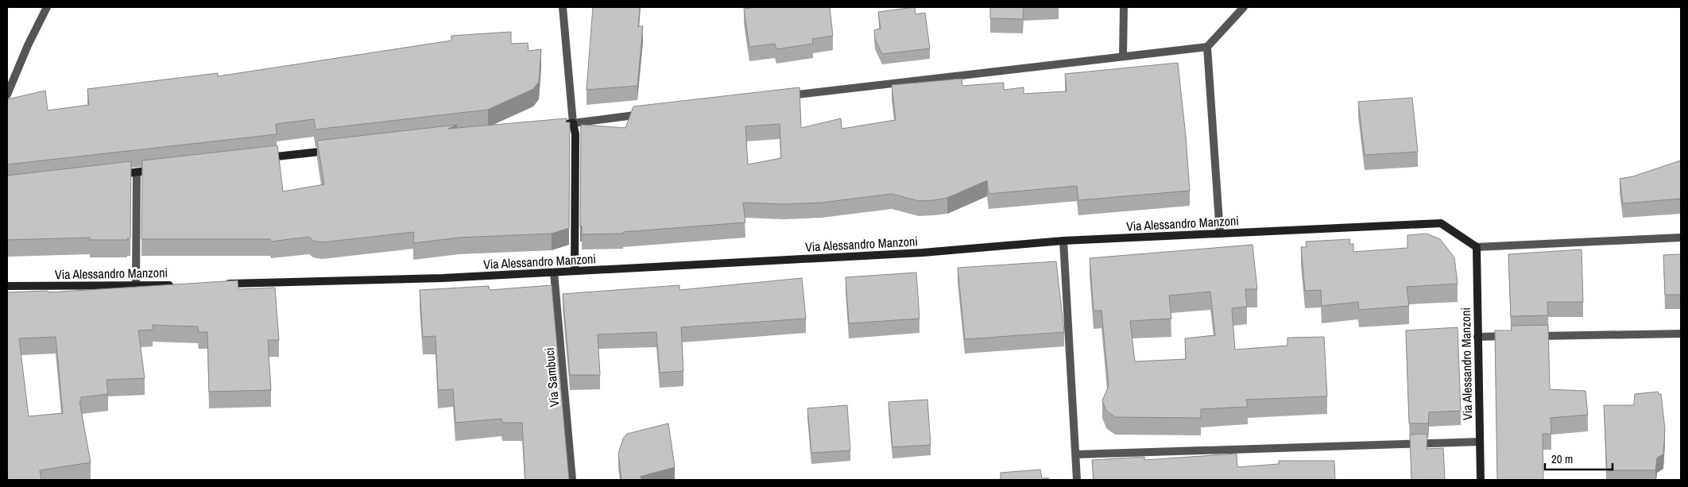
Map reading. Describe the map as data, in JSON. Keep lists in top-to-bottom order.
{
  "streets": {
    "main road": ["Via Alessandro Manzoni"],
    "street": ["Via Sambuci"]
  },
  "crossings": [
    ["Via Alessandro Manzoni", "Via Sambuci"]
  ],
  "scale_bar": "20 m"
}
